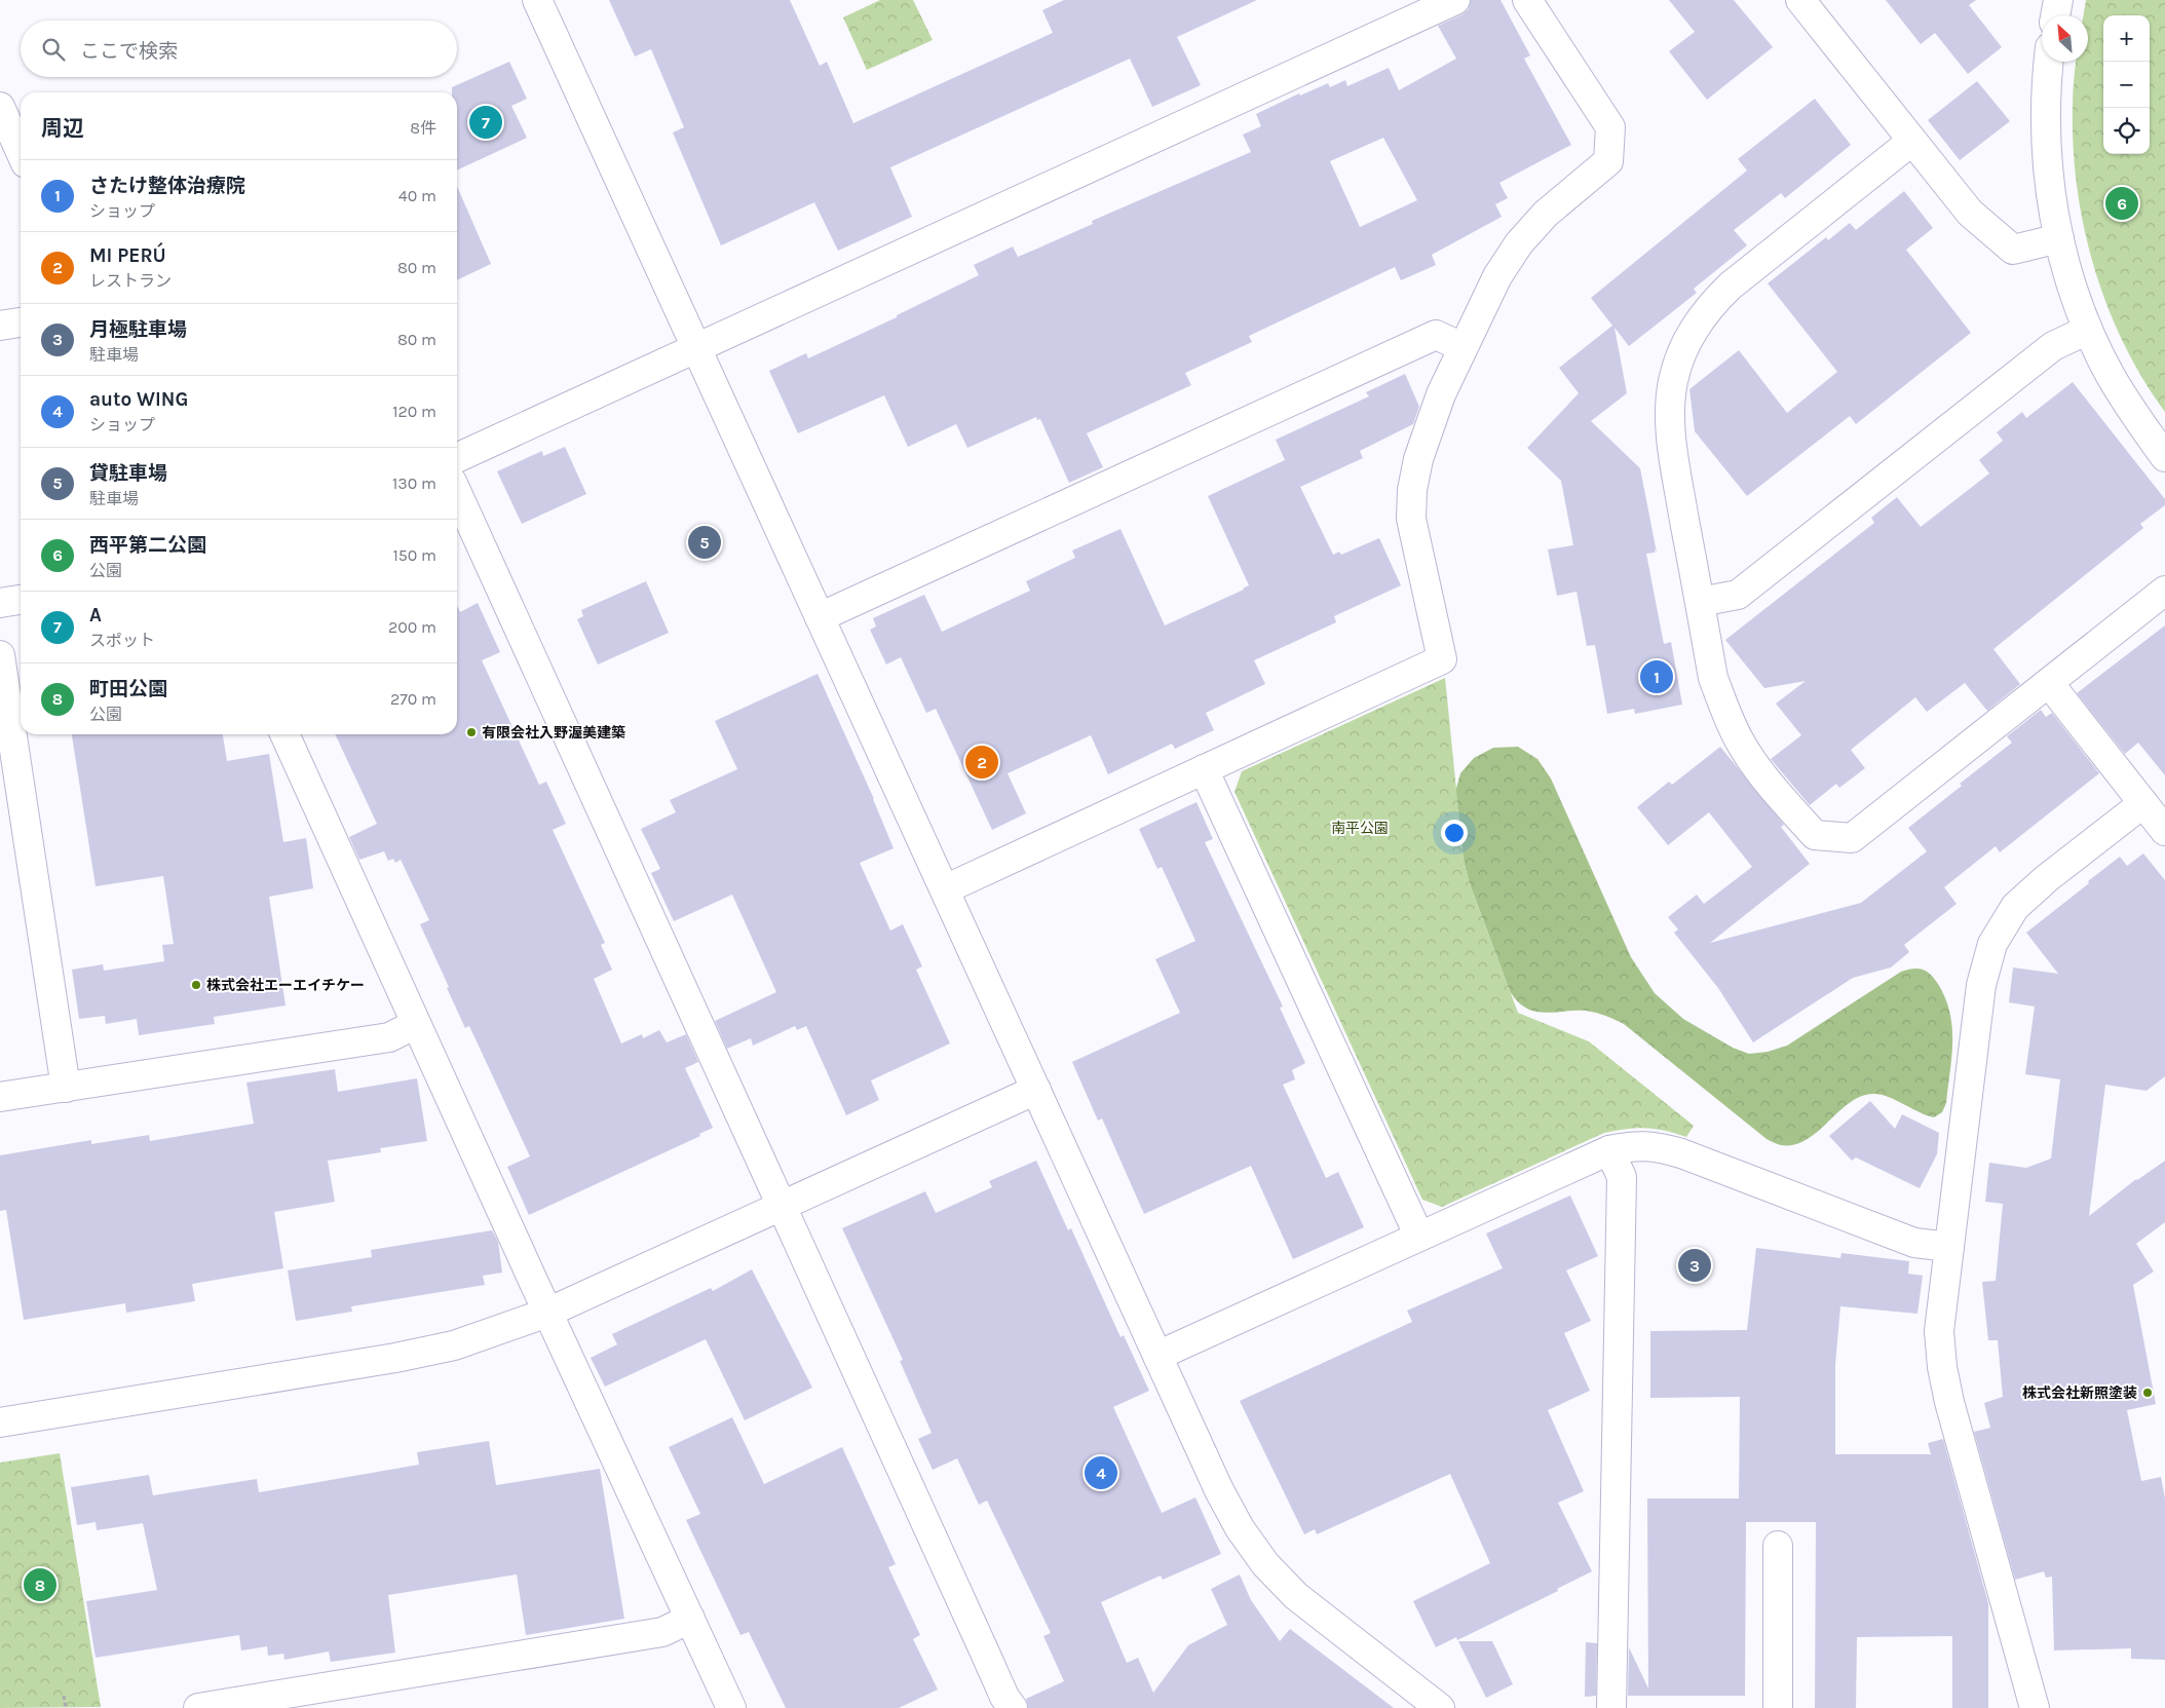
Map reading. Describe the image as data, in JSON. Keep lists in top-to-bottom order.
{
  "parks": ["南平公園"],
  "places": ["有限会社入野渥美建築", "株式会社エーエイチケー", "株式会社新照塗装"],
  "north": "top left",
  "page": {
    "map_buttons": ["+", "−"],
    "search": "ここで検索",
    "heading": ["周辺", "8件"],
    "pins": [
      "7",
      "6",
      "5",
      "1",
      "2",
      "3",
      "4",
      "8"
    ],
    "list": [
      {
        "mark": "1",
        "name": "さたけ整体治療院",
        "note": "ショップ",
        "value": "40 m"
      },
      {
        "mark": "2",
        "name": "MI PERÚ",
        "note": "レストラン",
        "value": "80 m"
      },
      {
        "mark": "3",
        "name": "月極駐車場",
        "note": "駐車場",
        "value": "80 m"
      },
      {
        "mark": "4",
        "name": "auto WING",
        "note": "ショップ",
        "value": "120 m"
      },
      {
        "mark": "5",
        "name": "貸駐車場",
        "note": "駐車場",
        "value": "130 m"
      },
      {
        "mark": "6",
        "name": "西平第二公園",
        "note": "公園",
        "value": "150 m"
      },
      {
        "mark": "7",
        "name": "A",
        "note": "スポット",
        "value": "200 m"
      },
      {
        "mark": "8",
        "name": "町田公園",
        "note": "公園",
        "value": "270 m"
      }
    ]
  }
}
